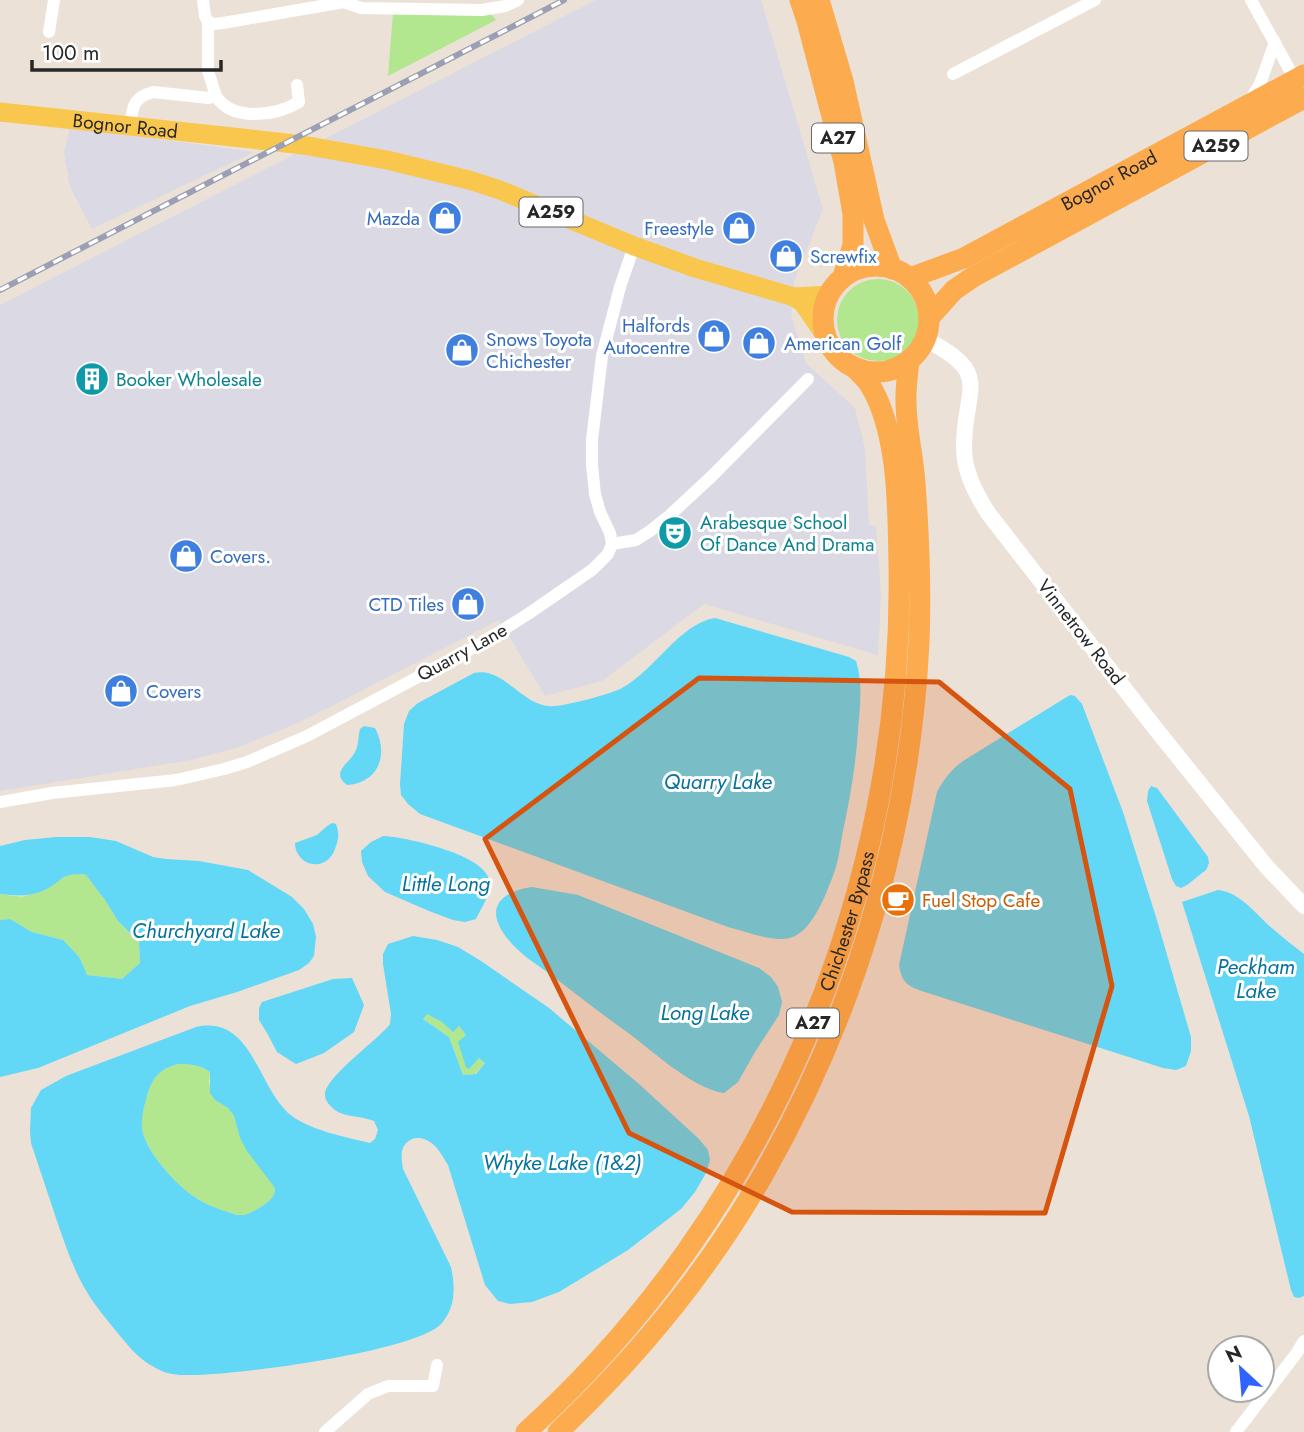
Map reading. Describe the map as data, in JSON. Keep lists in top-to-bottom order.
{
  "streets": {
    "highway": [
      "Bognor Road",
      "A27",
      "A259",
      "Chichester Bypass"
    ],
    "street": ["Vinnetrow Road", "Quarry Lane"]
  },
  "crossings": [
    ["Bognor Road", "A27"],
    ["Bognor Road", "A259"],
    ["Bognor Road", "Vinnetrow Road"],
    ["Bognor Road", "Chichester Bypass"],
    ["A27", "A259"],
    ["A27", "Vinnetrow Road"],
    ["A27", "Chichester Bypass"],
    ["A259", "Vinnetrow Road"],
    ["A259", "Chichester Bypass"],
    ["Vinnetrow Road", "Chichester Bypass"]
  ],
  "water": [
    "Quarry Lake",
    "Little Long",
    "Churchyard Lake",
    "Peckham Lake",
    "Long Lake",
    "Whyke Lake (1&2)"
  ],
  "places": {
    "shop": [
      "Mazda",
      "Freestyle",
      "Screwfix",
      "Halfords Autocentre",
      "American Golf",
      "Snows Toyota Chichester",
      "Covers.",
      "CTD Tiles",
      "Covers"
    ],
    "building": ["Booker Wholesale"],
    "theatre": ["Arabesque School Of Dance And Drama"],
    "cafe": ["Fuel Stop Cafe"]
  },
  "scale_bar": "100 m",
  "north": "top left"
}
